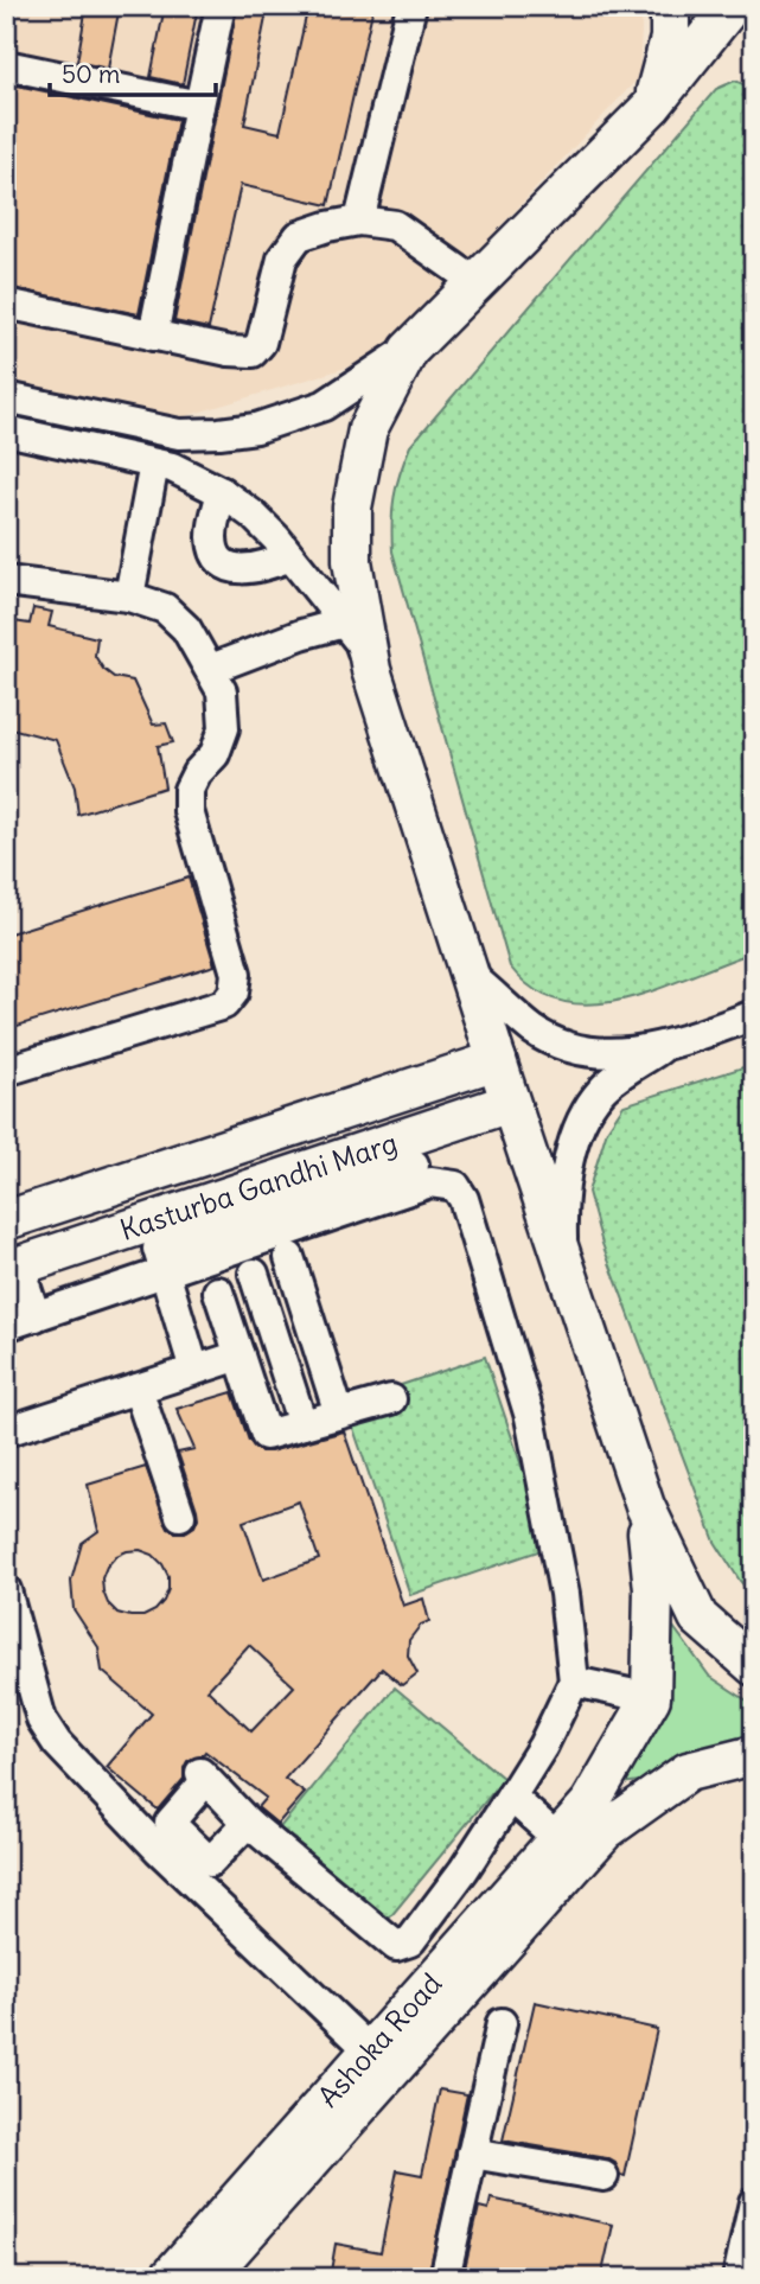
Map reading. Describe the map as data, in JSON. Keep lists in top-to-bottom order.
{
  "streets": {
    "main road": ["Kasturba Gandhi Marg", "Ashoka Road"]
  },
  "scale_bar": "50 m"
}
